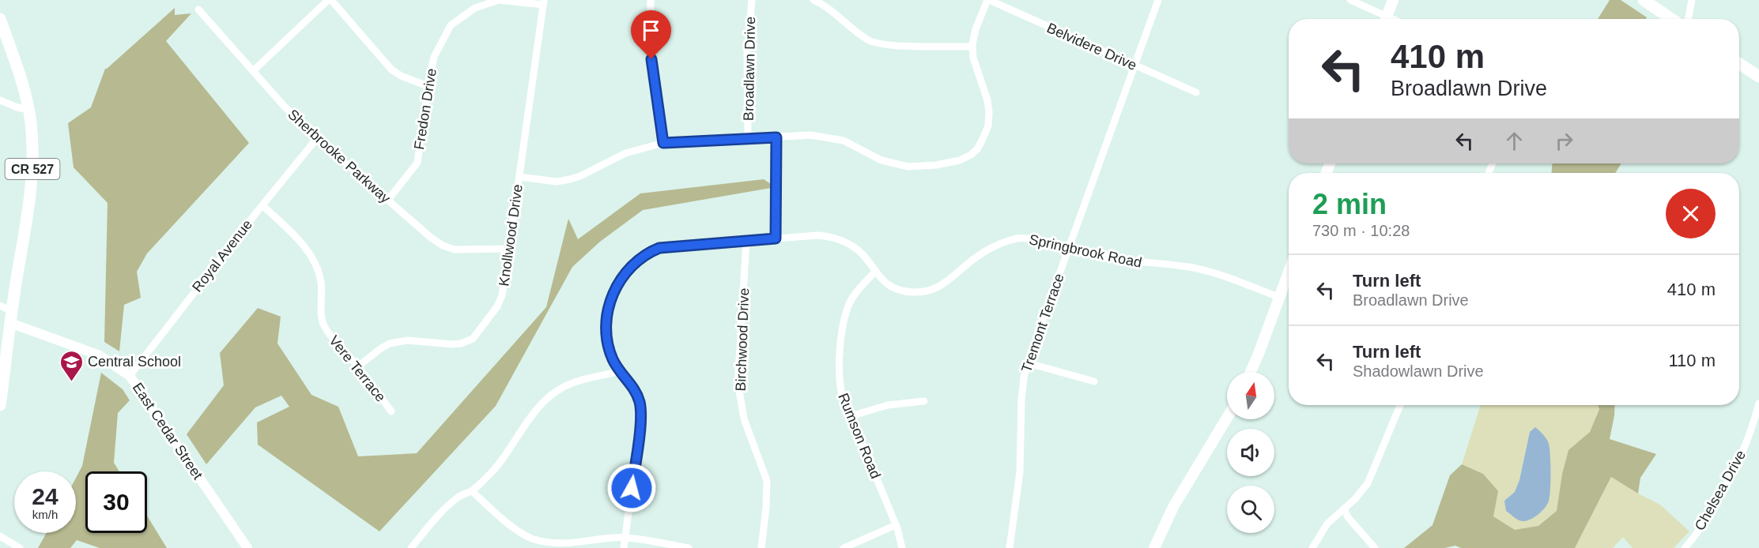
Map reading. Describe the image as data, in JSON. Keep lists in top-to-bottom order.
{
  "streets": {
    "main road": ["CR 527"],
    "street": [
      "Belvidere Drive",
      "Broadlawn Drive",
      "Fredon Drive",
      "Sherbrooke Parkway",
      "Knollwood Drive",
      "Springbrook Road",
      "Royal Avenue",
      "Tremont Terrace",
      "Birchwood Drive",
      "Vere Terrace",
      "East Cedar Street",
      "Rumson Road",
      "Chelsea Drive"
    ]
  },
  "crossings": [
    ["Belvidere Drive", "Tremont Terrace"],
    ["Fredon Drive", "Sherbrooke Parkway"],
    ["Fredon Drive", "Knollwood Drive"],
    ["Sherbrooke Parkway", "Knollwood Drive"],
    ["Sherbrooke Parkway", "Royal Avenue"],
    ["CR 527", "East Cedar Street"],
    ["Knollwood Drive", "Vere Terrace"],
    ["Springbrook Road", "Tremont Terrace"],
    ["Springbrook Road", "Birchwood Drive"],
    ["Springbrook Road", "Rumson Road"],
    ["Royal Avenue", "Vere Terrace"],
    ["Royal Avenue", "East Cedar Street"]
  ],
  "places": {
    "school or university": ["Central School"]
  },
  "north": "top",
  "page": {
    "turn": ["410 m", "Broadlawn Drive"],
    "heading": ["2 min", "730 m · 10:28"],
    "list": [
      {
        "name": "Turn left",
        "note": "Broadlawn Drive",
        "value": "410 m"
      },
      {
        "name": "Turn left",
        "note": "Shadowlawn Drive",
        "value": "110 m"
      }
    ],
    "speed": "24 km/h",
    "limit": "30"
  }
}
